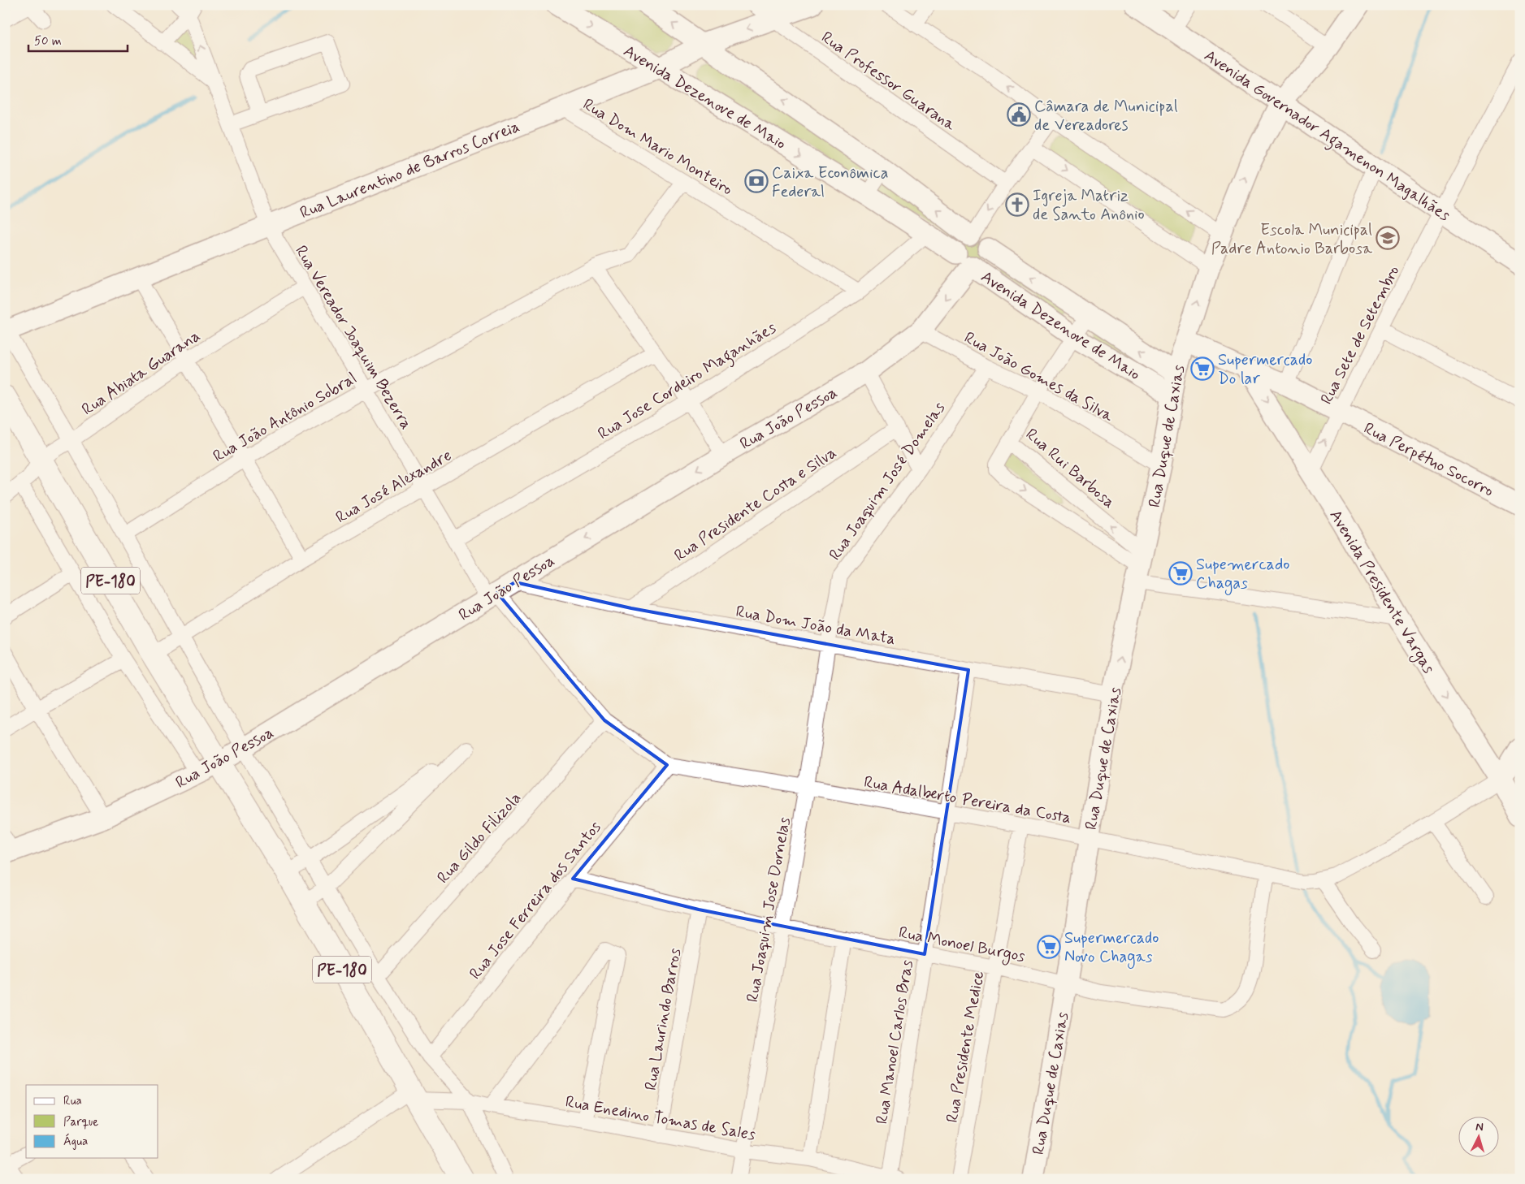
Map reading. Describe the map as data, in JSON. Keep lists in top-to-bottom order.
{
  "streets": {
    "main road": ["PE-180"],
    "street": [
      "Rua Professor Guarana",
      "Avenida Dezenove de Maio",
      "Avenida Governador Agamenon Magalhães",
      "Rua Dom Mario Monteiro",
      "Rua Laurentino de Barros Correia",
      "Rua Sete de Setembro",
      "Rua Vereador Joaquim Bezerra",
      "Rua Abiata Guarana",
      "Rua João Gomes da Silva",
      "Rua Jose Cordeiro Maganhães",
      "Rua João Antônio Sobral",
      "Rua João Pessoa",
      "Rua Duque de Caxias",
      "Rua Perpétuo Socorro",
      "Rua Rui Barbosa",
      "Rua Joaquim José Domelas",
      "Rua José Alexandre",
      "Rua Presidente Costa e Silva",
      "Avenida Presidente Vargas",
      "Rua Dom João da Mata",
      "Rua Adalberto Pereira da Costa",
      "Rua Gildo Filizola",
      "Rua Jose Ferreira dos Santos",
      "Rua Joaquim Jose Dornelas",
      "Rua Monoel Burgos",
      "Rua Laurindo Barros",
      "Rua Manoel Carlos Bras",
      "Rua Presidente Medice",
      "Rua Enedino Tomas de Sales"
    ]
  },
  "crossings": [
    ["Rua Professor Guarana", "Rua Laurentino de Barros Correia"],
    ["Avenida Dezenove de Maio", "Rua Laurentino de Barros Correia"],
    ["Avenida Dezenove de Maio", "Rua Jose Cordeiro Maganhães"],
    ["Avenida Dezenove de Maio", "Rua João Pessoa"],
    ["Avenida Dezenove de Maio", "Rua Duque de Caxias"],
    ["Avenida Dezenove de Maio", "Rua Rui Barbosa"],
    ["Avenida Governador Agamenon Magalhães", "Rua Sete de Setembro"],
    ["Avenida Governador Agamenon Magalhães", "Rua Duque de Caxias"],
    ["Rua Dom Mario Monteiro", "Rua Laurentino de Barros Correia"],
    ["Rua Dom Mario Monteiro", "Rua Jose Cordeiro Maganhães"],
    ["Rua Dom Mario Monteiro", "Rua João Antônio Sobral"],
    ["Rua Laurentino de Barros Correia", "Rua Vereador Joaquim Bezerra"],
    ["Rua Sete de Setembro", "Rua Perpétuo Socorro"],
    ["Rua Sete de Setembro", "Avenida Presidente Vargas"],
    ["Rua Vereador Joaquim Bezerra", "Rua Abiata Guarana"],
    ["Rua Vereador Joaquim Bezerra", "Rua Jose Cordeiro Maganhães"],
    ["Rua Vereador Joaquim Bezerra", "Rua João Antônio Sobral"],
    ["Rua Vereador Joaquim Bezerra", "Rua João Pessoa"],
    ["Rua Vereador Joaquim Bezerra", "Rua José Alexandre"],
    ["Rua Vereador Joaquim Bezerra", "Rua Adalberto Pereira da Costa"],
    ["Rua Abiata Guarana", "PE-180"],
    ["Rua João Gomes da Silva", "Rua João Pessoa"],
    ["Rua João Gomes da Silva", "Rua Duque de Caxias"],
    ["Rua João Gomes da Silva", "Rua Rui Barbosa"],
    ["Rua João Gomes da Silva", "Rua Joaquim José Domelas"],
    ["Rua João Pessoa", "PE-180"],
    ["Rua João Pessoa", "Rua Dom João da Mata"],
    ["Rua João Pessoa", "Rua Adalberto Pereira da Costa"],
    ["Rua Duque de Caxias", "Rua Perpétuo Socorro"],
    ["Rua Duque de Caxias", "Rua Rui Barbosa"],
    ["Rua Duque de Caxias", "Rua Dom João da Mata"],
    ["Rua Duque de Caxias", "Rua Adalberto Pereira da Costa"],
    ["Rua Duque de Caxias", "Rua Monoel Burgos"],
    ["Rua Perpétuo Socorro", "Avenida Presidente Vargas"],
    ["Rua Joaquim José Domelas", "Rua Dom João da Mata"],
    ["Rua Joaquim José Domelas", "Rua Joaquim Jose Dornelas"],
    ["Rua José Alexandre", "PE-180"],
    ["Rua Presidente Costa e Silva", "Rua Dom João da Mata"],
    ["PE-180", "Rua Enedino Tomas de Sales"],
    ["Avenida Presidente Vargas", "Rua Adalberto Pereira da Costa"],
    ["Rua Dom João da Mata", "Rua Joaquim Jose Dornelas"],
    ["Rua Dom João da Mata", "Rua Manoel Carlos Bras"],
    ["Rua Adalberto Pereira da Costa", "Rua Gildo Filizola"],
    ["Rua Adalberto Pereira da Costa", "Rua Jose Ferreira dos Santos"],
    ["Rua Adalberto Pereira da Costa", "Rua Joaquim Jose Dornelas"],
    ["Rua Adalberto Pereira da Costa", "Rua Monoel Burgos"],
    ["Rua Adalberto Pereira da Costa", "Rua Manoel Carlos Bras"],
    ["Rua Adalberto Pereira da Costa", "Rua Presidente Medice"],
    ["Rua Jose Ferreira dos Santos", "Rua Monoel Burgos"],
    ["Rua Joaquim Jose Dornelas", "Rua Monoel Burgos"],
    ["Rua Joaquim Jose Dornelas", "Rua Enedino Tomas de Sales"],
    ["Rua Monoel Burgos", "Rua Laurindo Barros"],
    ["Rua Monoel Burgos", "Rua Manoel Carlos Bras"],
    ["Rua Monoel Burgos", "Rua Presidente Medice"],
    ["Rua Laurindo Barros", "Rua Enedino Tomas de Sales"],
    ["Rua Manoel Carlos Bras", "Rua Enedino Tomas de Sales"]
  ],
  "one_way": ["Rua Rui Barbosa", "Avenida Presidente Vargas"],
  "places": {
    "public building": ["Câmara de Municipal de Vereadores"],
    "bank": ["Caixa Econômica Federal"],
    "church": ["Igreja Matriz de Santo Anônio"],
    "school or university": ["Escola Municipal Padre Antonio Barbosa"],
    "supermarket": ["Supermercado Do lar", "Supemercado Chagas", "Supermercado Novo Chagas"]
  },
  "legend": ["Rua", "Parque", "Água"],
  "scale_bar": "50 m",
  "north": "top"
}
